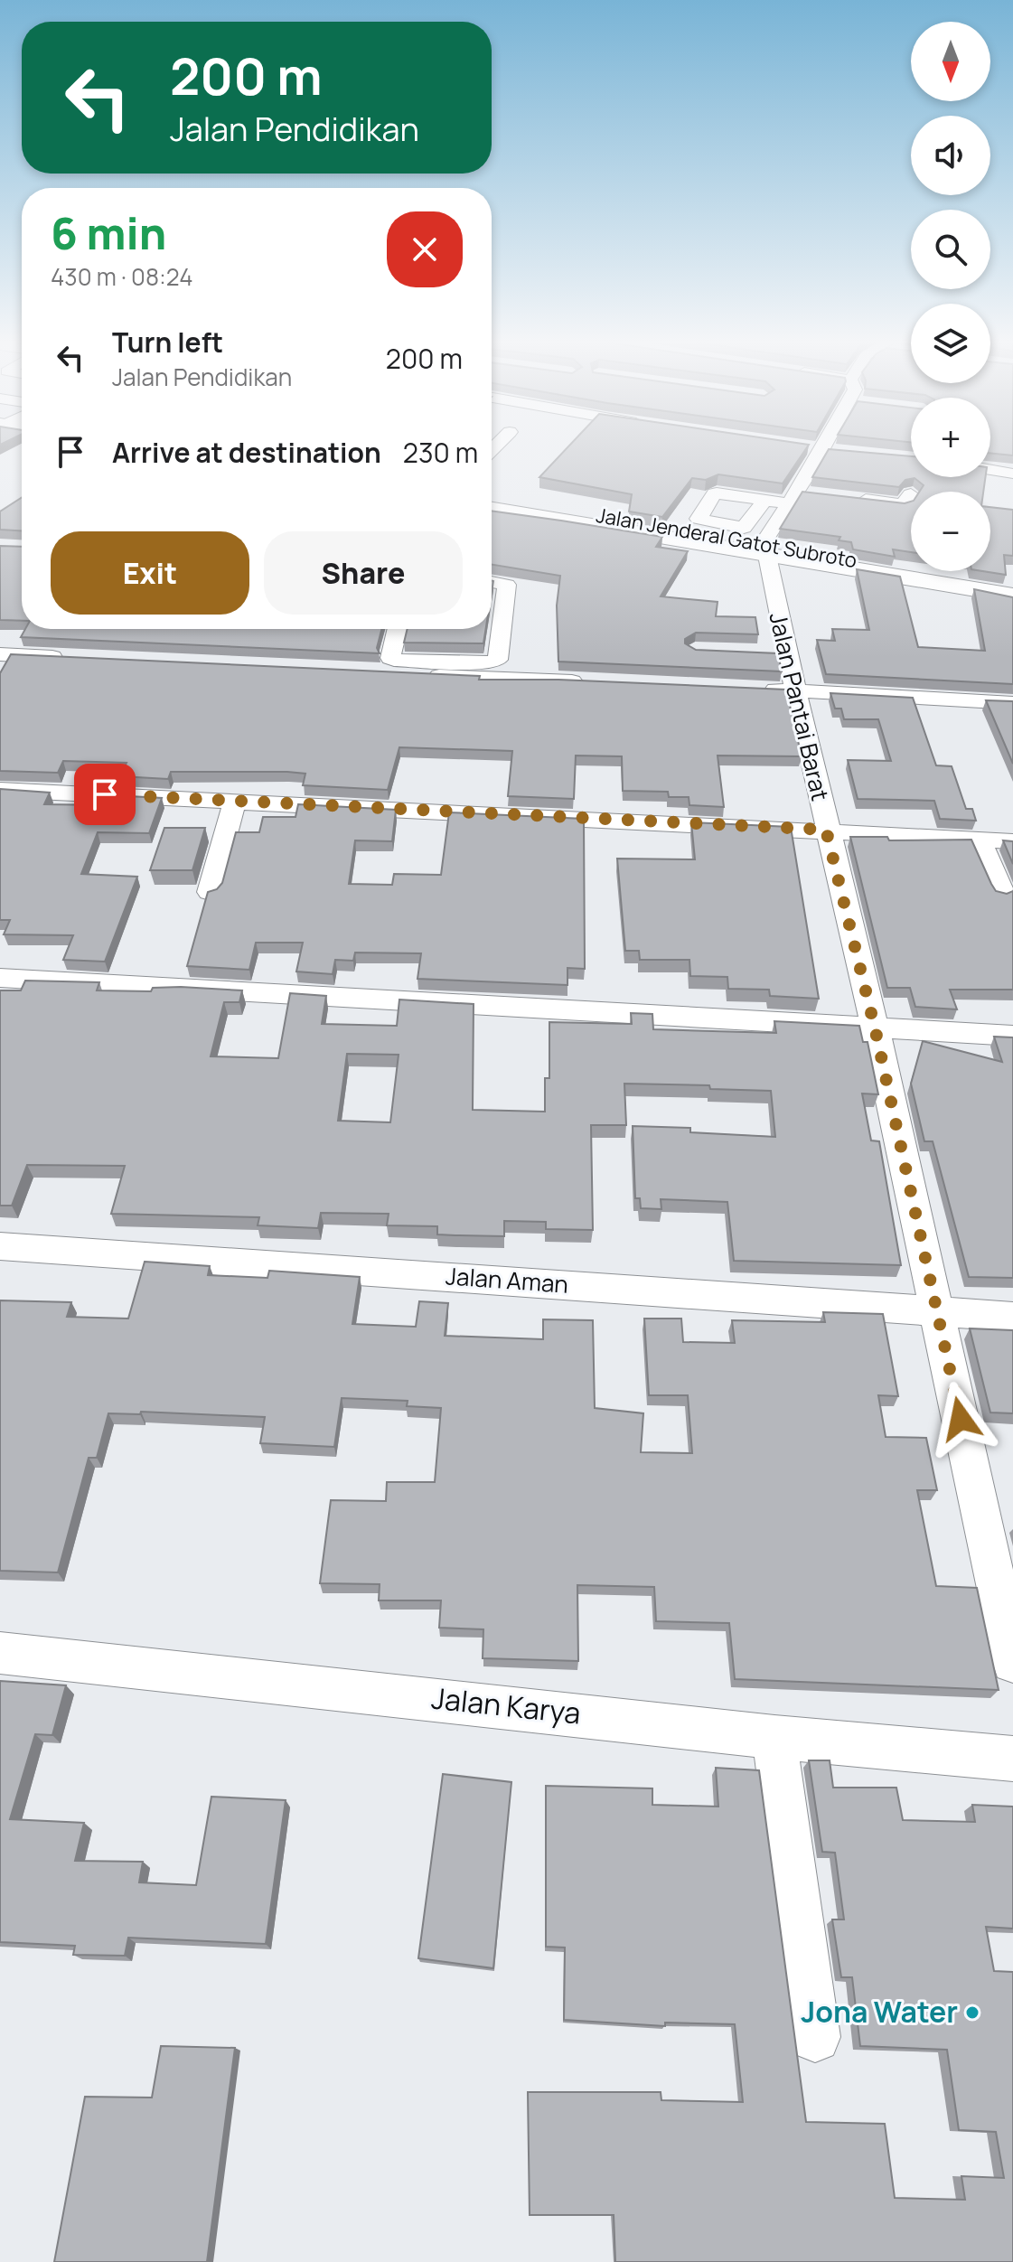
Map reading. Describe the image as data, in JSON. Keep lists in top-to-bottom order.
{
  "streets": {
    "highway": ["Jalan Jenderal Gatot Subroto"],
    "street": ["Jalan Pantai Barat", "Jalan Aman", "Jalan Karya"]
  },
  "crossings": [
    ["Jalan Jenderal Gatot Subroto", "Jalan Pantai Barat"],
    ["Jalan Pantai Barat", "Jalan Aman"]
  ],
  "places": ["Jona Water"],
  "north": "bottom",
  "page": {
    "map_buttons": ["+", "−"],
    "turn": ["200 m", "Jalan Pendidikan"],
    "heading": ["6 min", "430 m · 08:24"],
    "list": [
      {
        "name": "Turn left",
        "note": "Jalan Pendidikan",
        "value": "200 m"
      },
      {
        "name": "Arrive at destination",
        "value": "230 m"
      }
    ],
    "buttons": ["Exit", "Share"]
  }
}
